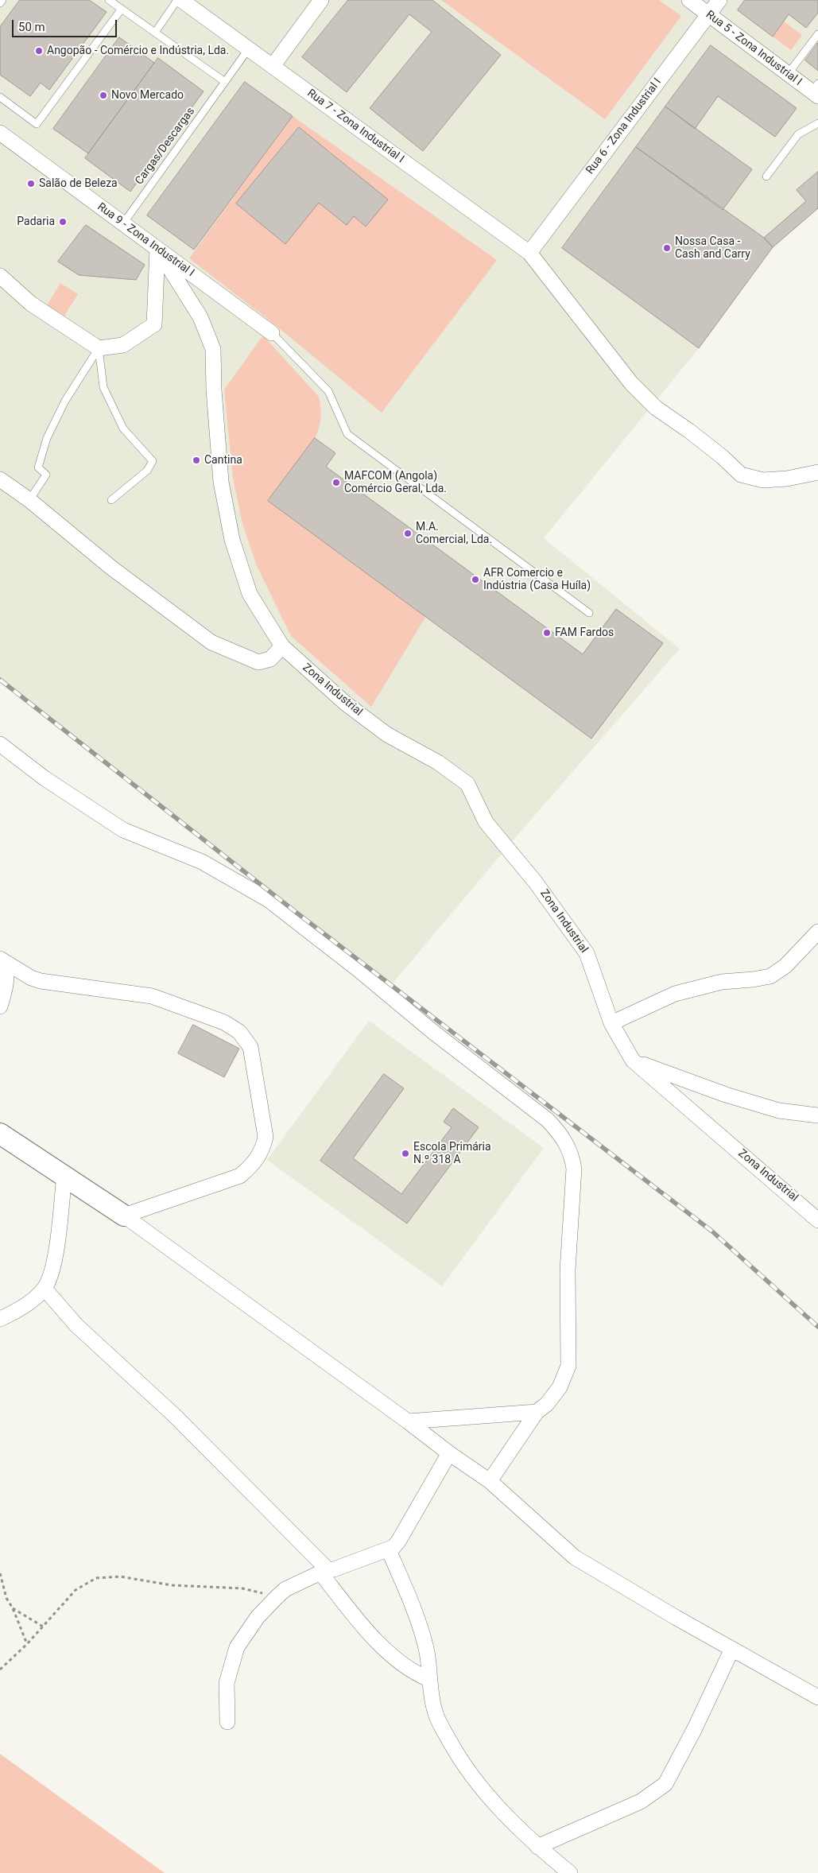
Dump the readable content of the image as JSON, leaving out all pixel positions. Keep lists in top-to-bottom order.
{
  "streets": {
    "street": [
      "Rua 5 - Zona Industrial I",
      "Rua 7 - Zona Industrial I",
      "Rua 6 - Zona Industrial I",
      "Rua 9 - Zona Industrial I",
      "Zona Industrial"
    ],
    "lane": ["Cargas/Descargas"]
  },
  "crossings": [
    ["Rua 5 - Zona Industrial I", "Rua 6 - Zona Industrial I"],
    ["Rua 7 - Zona Industrial I", "Rua 6 - Zona Industrial I"],
    ["Rua 7 - Zona Industrial I", "Cargas/Descargas"],
    ["Cargas/Descargas", "Rua 9 - Zona Industrial I"],
    ["Rua 9 - Zona Industrial I", "Zona Industrial"]
  ],
  "places": [
    "Angopão - Comércio e Indústria, Lda.",
    "Novo Mercado",
    "Salão de Beleza",
    "Padaria",
    "Nossa Casa - Cash and Carry",
    "Cantina",
    "MAFCOM (Angola) Comércio Geral, Lda.",
    "M.A. Comercial, Lda.",
    "AFR Comercio e Indústria (Casa Huíla)",
    "FAM Fardos",
    "Escola Primária N.º 318 A"
  ],
  "scale_bar": "50 m"
}
